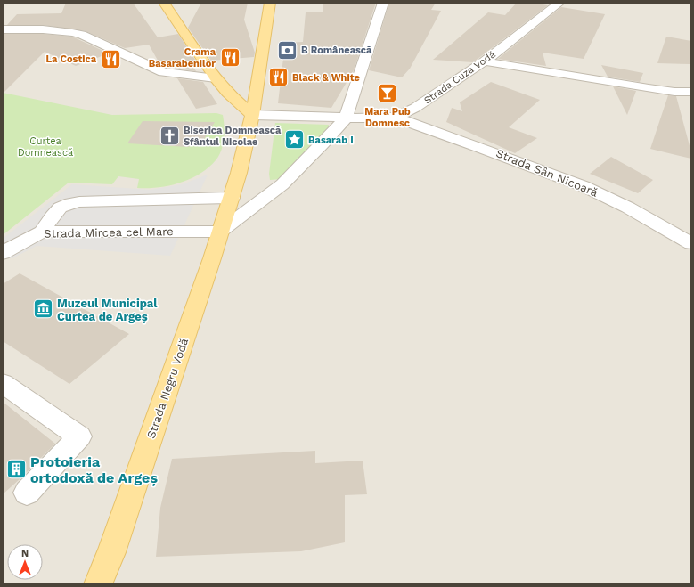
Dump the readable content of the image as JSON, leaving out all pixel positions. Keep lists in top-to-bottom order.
{
  "streets": {
    "main road": ["Strada Negru Vodă"],
    "street": ["Strada Cuza Vodă", "Strada Sân Nicoară", "Strada Mircea cel Mare"]
  },
  "crossings": [
    ["Strada Cuza Vodă", "Strada Sân Nicoară"],
    ["Strada Cuza Vodă", "Strada Negru Vodă"],
    ["Strada Mircea cel Mare", "Strada Negru Vodă"]
  ],
  "parks": ["Curtea Domnească"],
  "places": {
    "bank": ["B Românească"],
    "restaurant": ["Crama Basarabenilor", "La Costica", "Black & White"],
    "bar": ["Mara Pub Domnesc"],
    "church": ["Biserica Domnească Sfântul Nicolae"],
    "place": ["Basarab I"],
    "museum": ["Muzeul Municipal Curtea de Argeș"],
    "building": ["Protoieria ortodoxă de Argeș"]
  },
  "north": "top"
}
